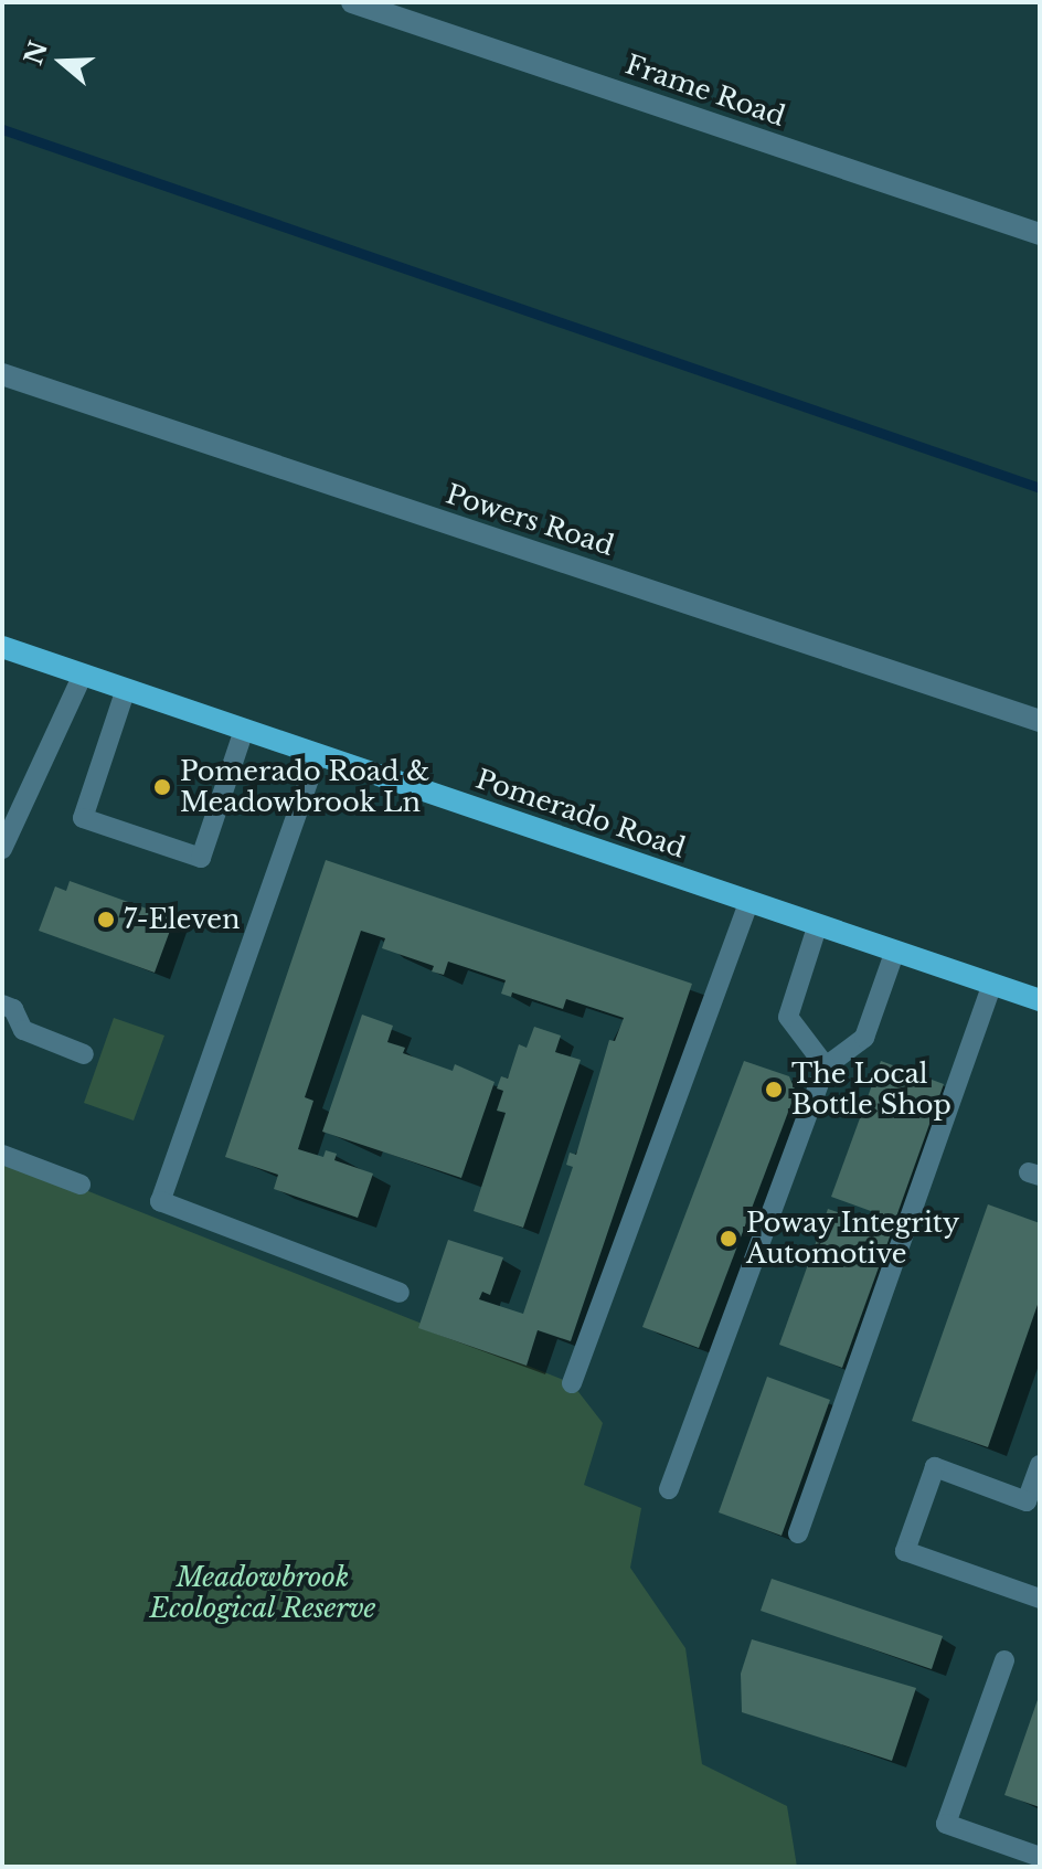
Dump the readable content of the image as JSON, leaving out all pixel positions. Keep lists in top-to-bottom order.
{
  "streets": {
    "main road": ["Pomerado Road"],
    "street": ["Frame Road", "Powers Road"]
  },
  "parks": ["Meadowbrook Ecological Reserve"],
  "places": [
    "Pomerado Road & Meadowbrook Ln",
    "7-Eleven",
    "The Local Bottle Shop",
    "Poway Integrity Automotive"
  ],
  "north": "left"
}
